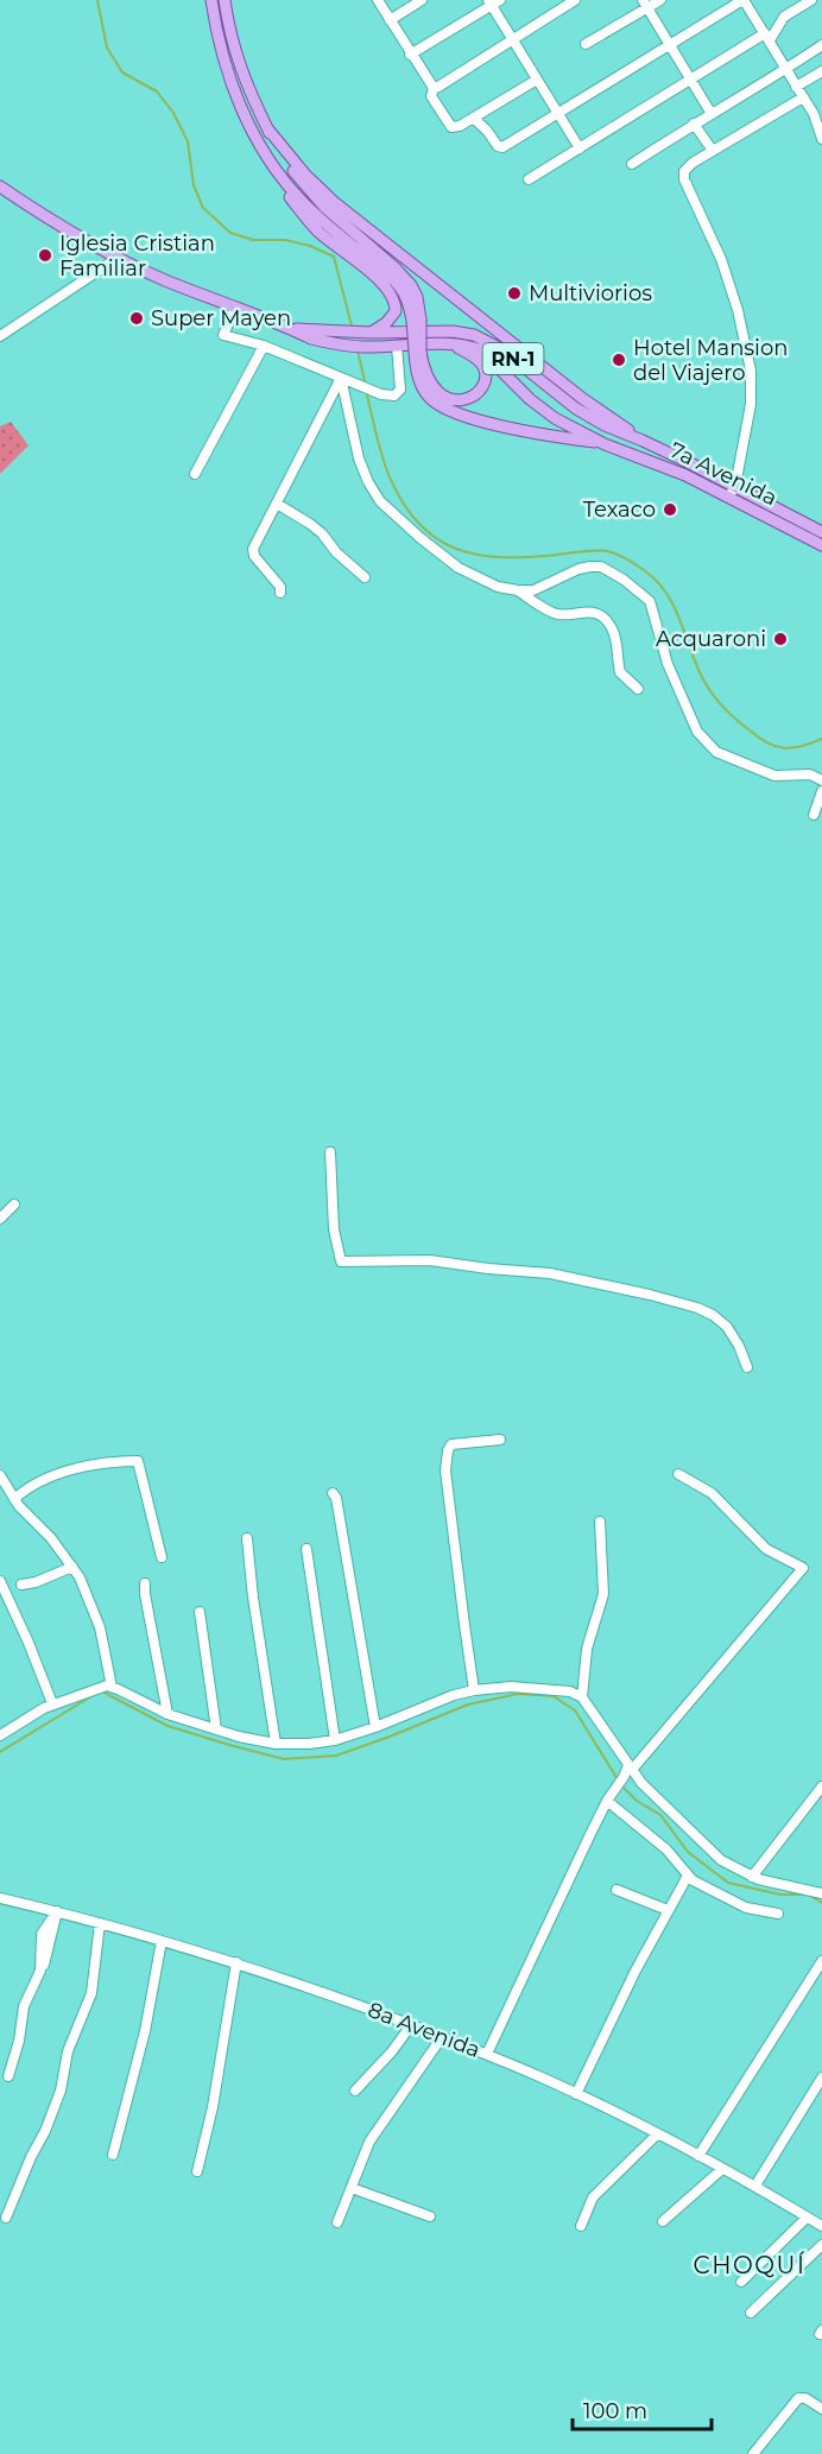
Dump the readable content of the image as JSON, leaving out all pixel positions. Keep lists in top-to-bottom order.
{
  "streets": {
    "main road": ["RN-1", "7a Avenida"],
    "street": ["8a Avenida"]
  },
  "crossings": [
    ["RN-1", "7a Avenida"]
  ],
  "districts": ["CHOQUÍ"],
  "places": [
    "Iglesia Cristian Familiar",
    "Multiviorios",
    "Super Mayen",
    "Hotel Mansion del Viajero",
    "Texaco",
    "Acquaroni"
  ],
  "scale_bar": "100 m"
}
